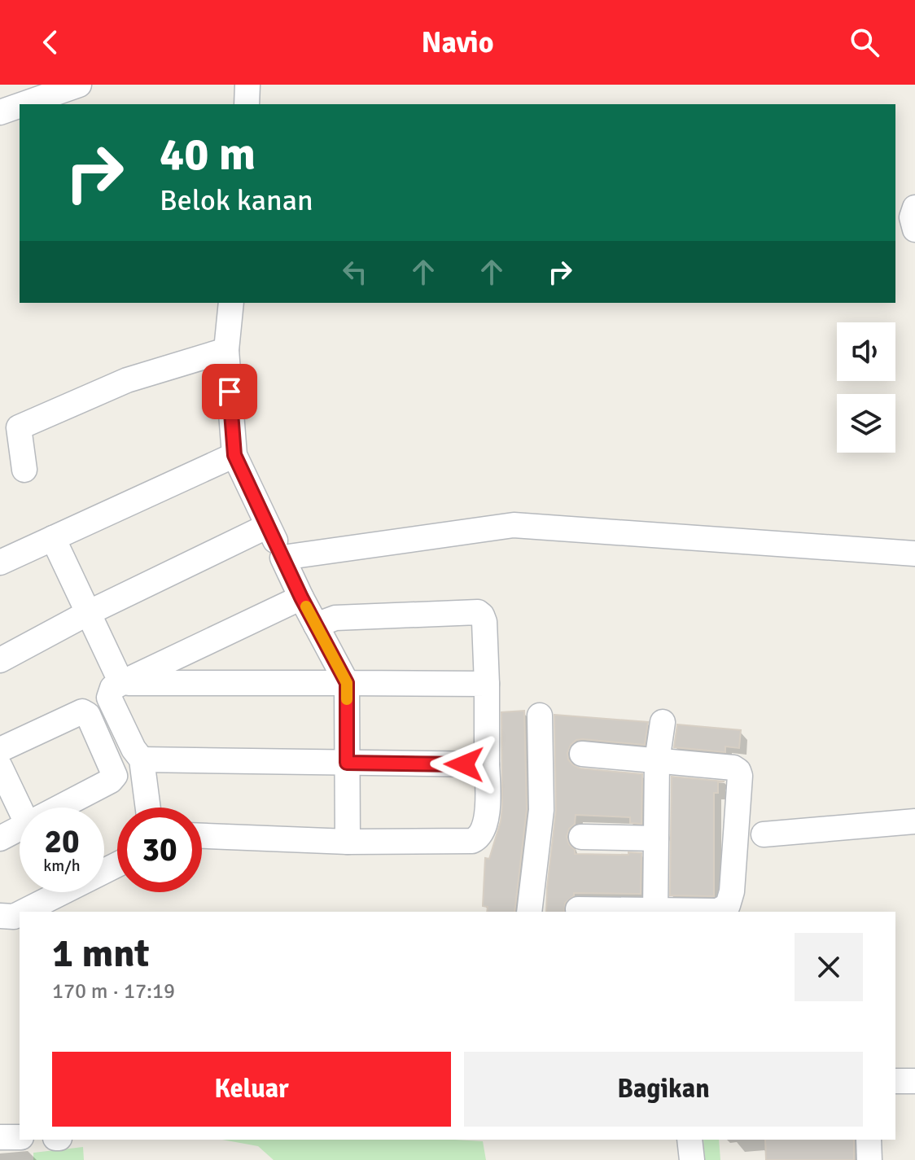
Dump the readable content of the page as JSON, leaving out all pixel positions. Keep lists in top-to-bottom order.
{
  "page": {
    "header": "Navio",
    "turn": ["40 m", "Belok kanan"],
    "speed": "20 km/h",
    "limit": "30",
    "heading": ["1 mnt", "170 m · 17:19"],
    "buttons": ["Keluar", "Bagikan"]
  }
}
